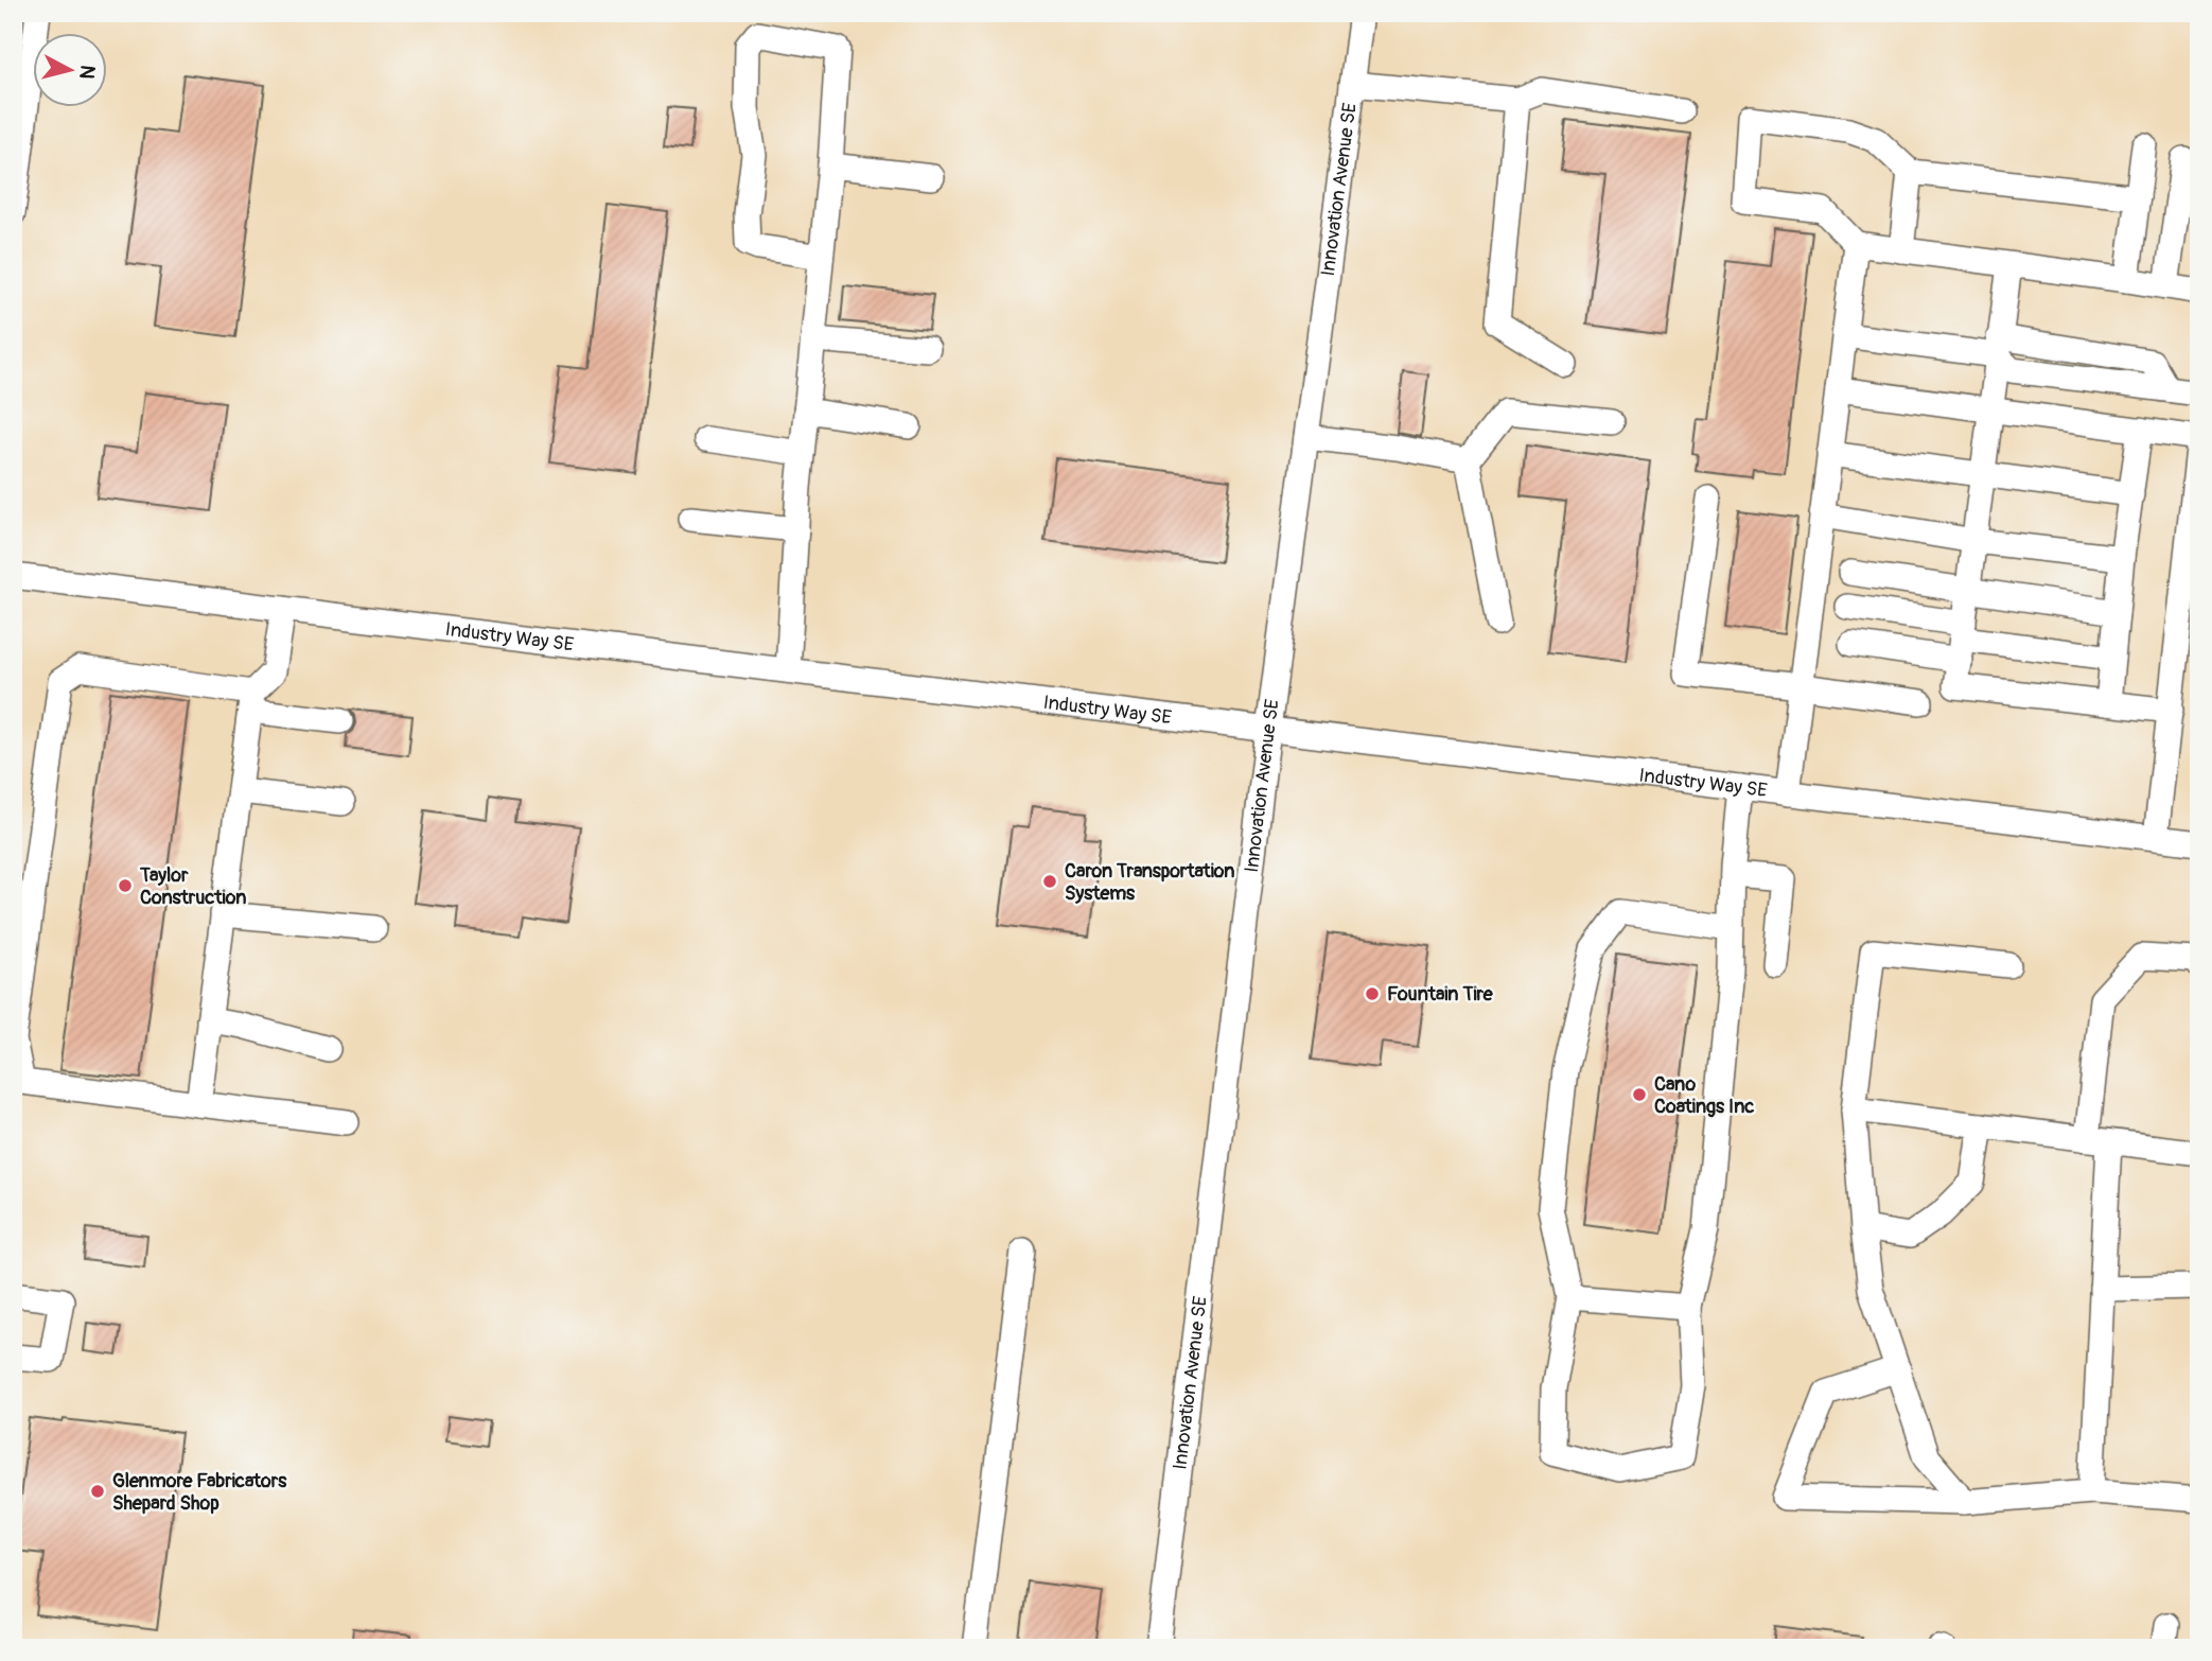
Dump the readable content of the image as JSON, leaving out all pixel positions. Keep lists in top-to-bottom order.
{
  "streets": {
    "street": ["Innovation Avenue SE", "Industry Way SE"]
  },
  "crossings": [
    ["Innovation Avenue SE", "Industry Way SE"]
  ],
  "places": [
    "Caron Transportation Systems",
    "Taylor Construction",
    "Fountain Tire",
    "Cano Coatings Inc",
    "Glenmore Fabricators Shepard Shop"
  ],
  "north": "right"
}
